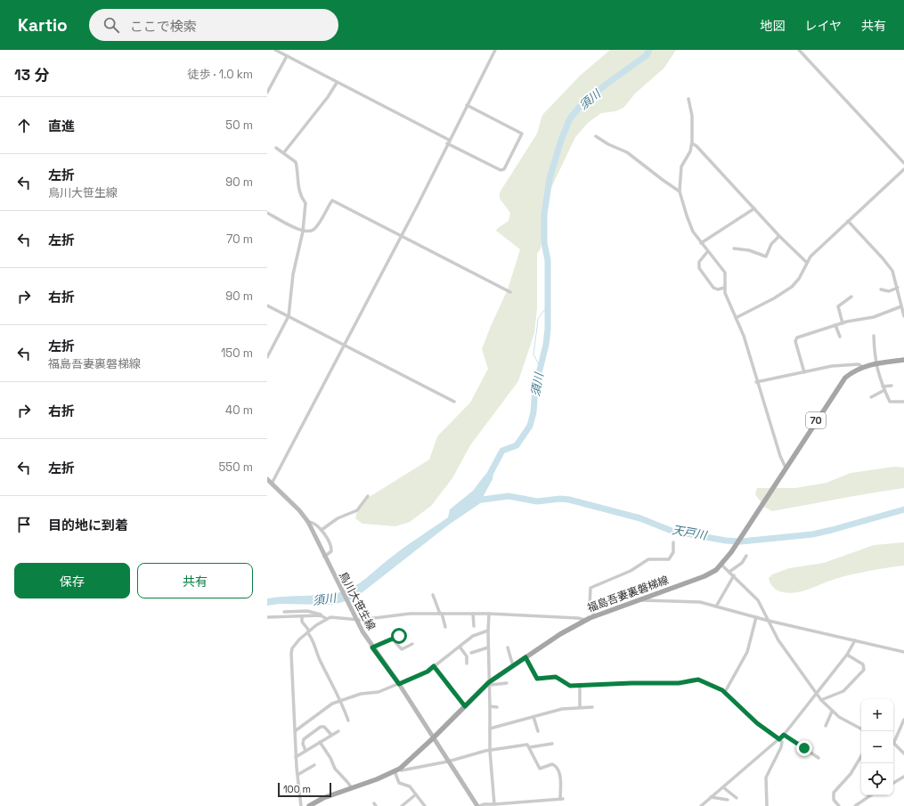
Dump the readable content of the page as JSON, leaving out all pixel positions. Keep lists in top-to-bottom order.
{
  "streets": {
    "main road": ["70", "福島吾妻裏磐梯線"],
    "street": ["鳥川大笹生線"]
  },
  "crossings": [
    ["福島吾妻裏磐梯線", "鳥川大笹生線"]
  ],
  "water": ["須川", "天戸川"],
  "scale_bar": "100 m",
  "page": {
    "header": "Kartio",
    "search": "ここで検索",
    "nav": ["地図", "レイヤ", "共有"],
    "heading": ["13 分", "徒歩 · 1.0 km"],
    "list": [
      ["直進", "50 m"],
      ["左折", "鳥川大笹生線", "90 m"],
      ["左折", "70 m"],
      ["右折", "90 m"],
      ["左折", "福島吾妻裏磐梯線", "150 m"],
      ["右折", "40 m"],
      ["左折", "550 m"],
      "目的地に到着"
    ],
    "buttons": ["保存", "共有"],
    "map_buttons": ["+", "−"],
    "scale": "100 m"
  }
}
